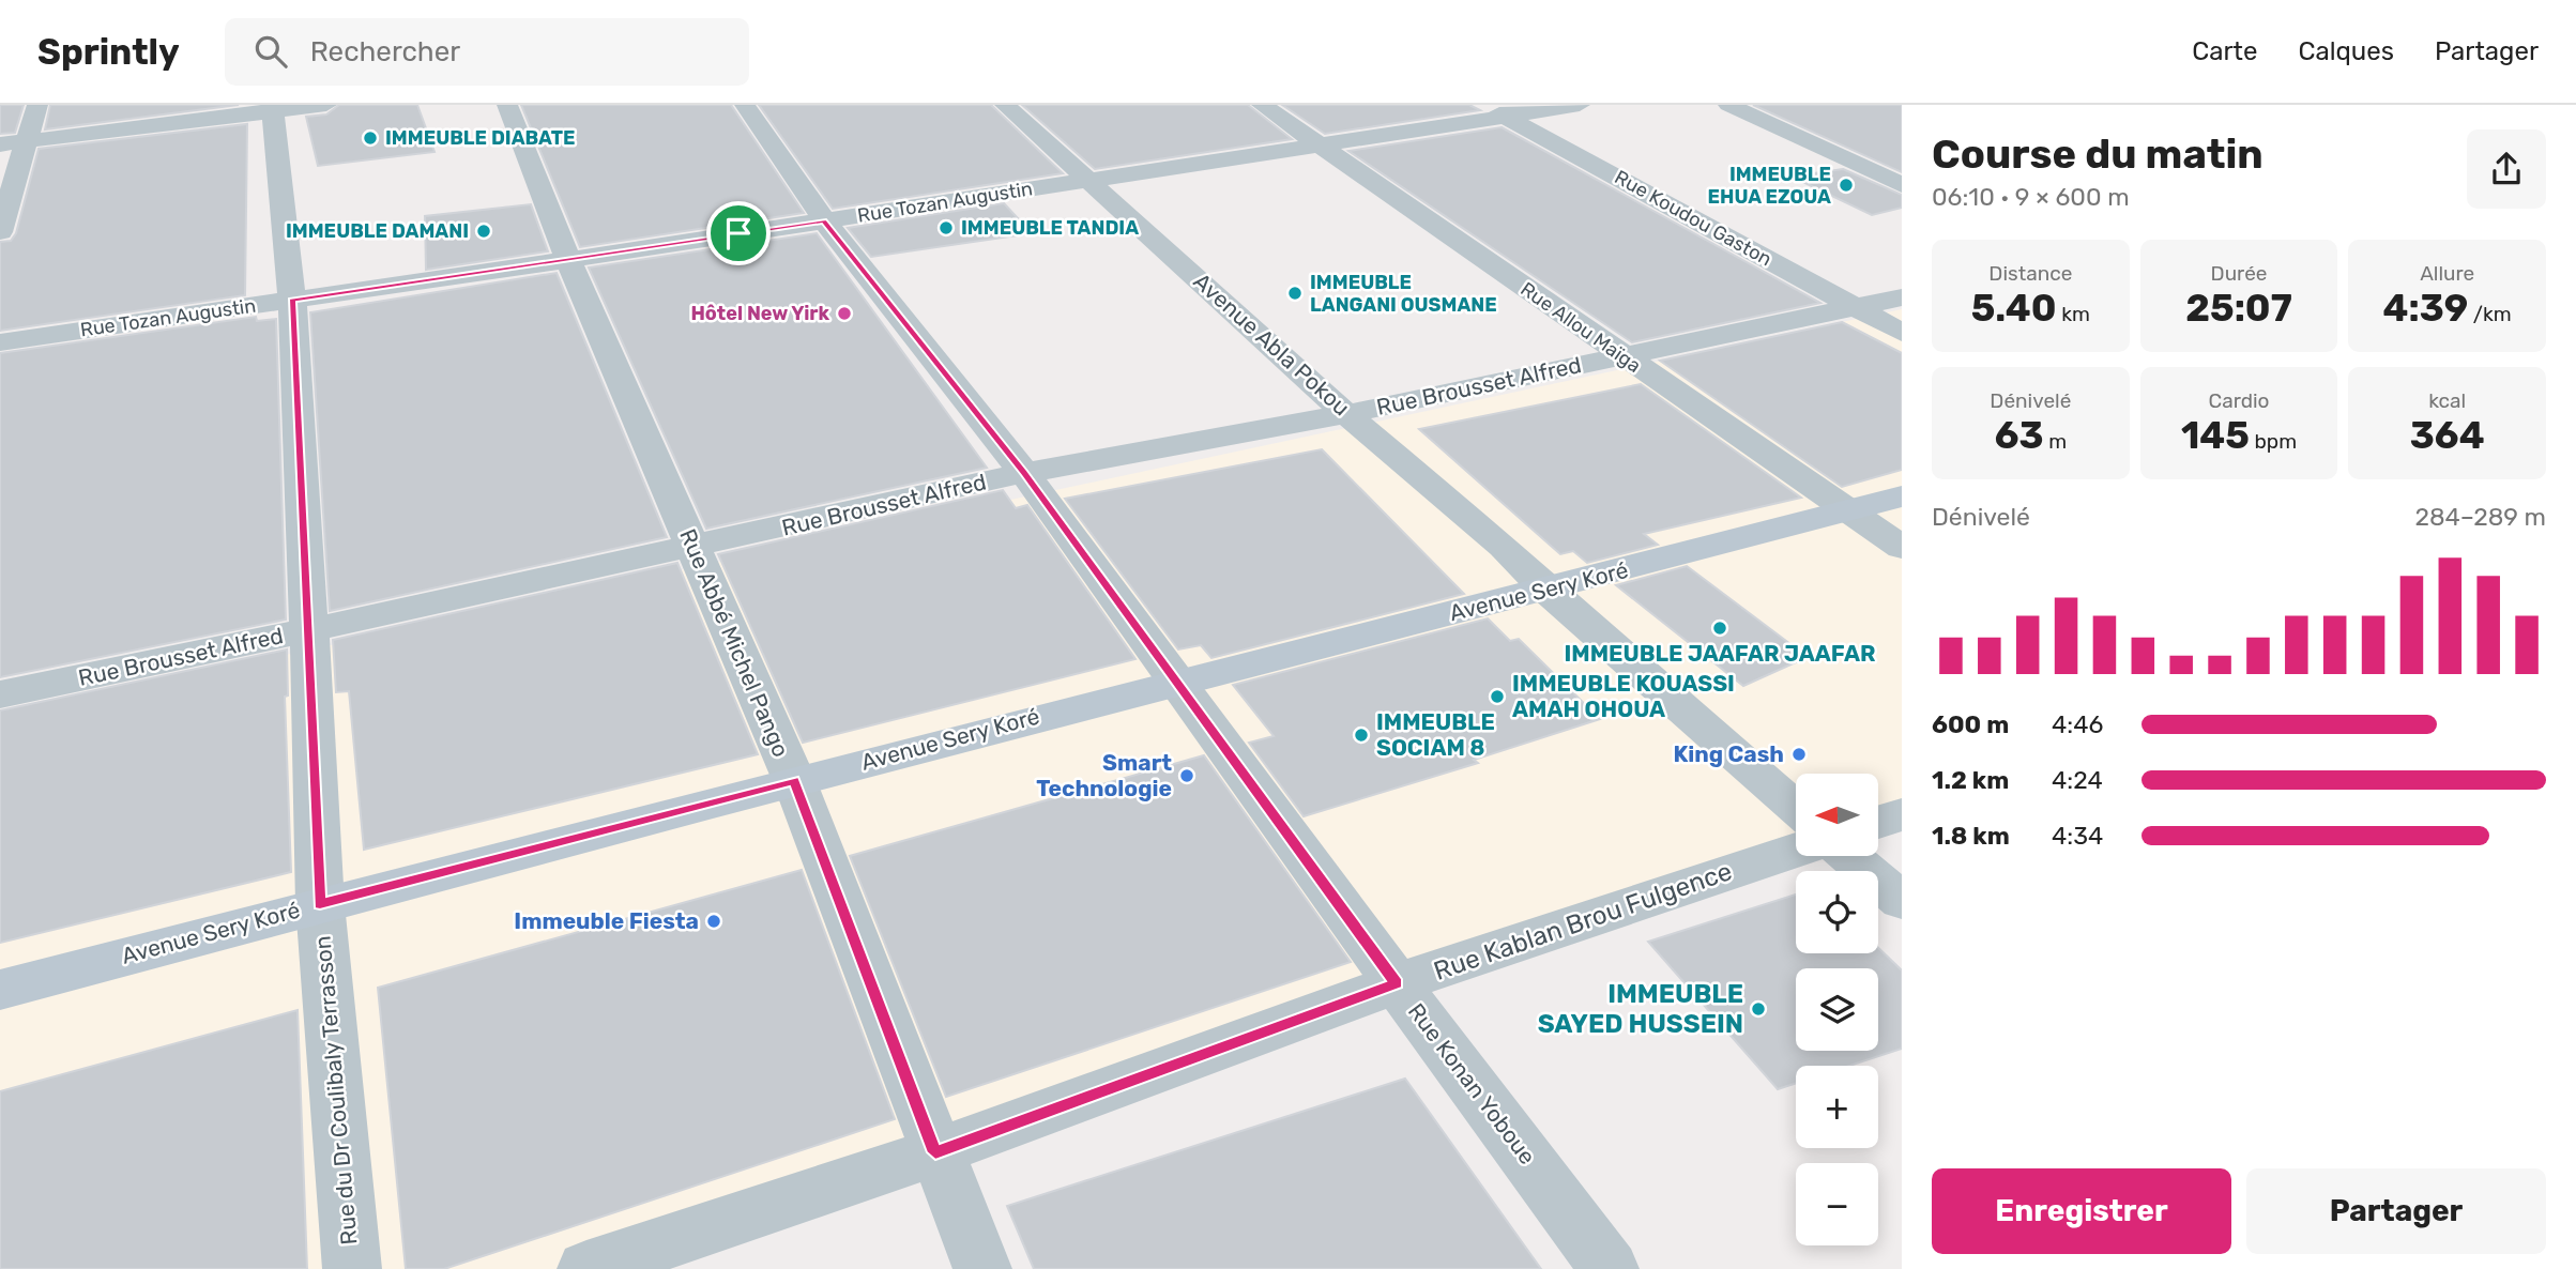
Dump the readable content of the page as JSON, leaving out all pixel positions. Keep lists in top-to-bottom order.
{
  "streets": {
    "street": [
      "Rue Tozan Augustin",
      "Rue Koudou Gaston",
      "Rue Allou Maïga",
      "Avenue Abla Pokou",
      "Rue Brousset Alfred",
      "Avenue Sery Koré",
      "Rue Abbé Michel Pango",
      "Rue Kablan Brou Fulgence",
      "Rue Konan Yoboue",
      "Rue du Dr Coulibaly Terrasson"
    ]
  },
  "crossings": [
    ["Rue Tozan Augustin", "Rue Koudou Gaston"],
    ["Rue Tozan Augustin", "Rue Allou Maïga"],
    ["Rue Tozan Augustin", "Avenue Abla Pokou"],
    ["Rue Tozan Augustin", "Rue Abbé Michel Pango"],
    ["Rue Tozan Augustin", "Rue Konan Yoboue"],
    ["Rue Tozan Augustin", "Rue du Dr Coulibaly Terrasson"],
    ["Rue Koudou Gaston", "Rue Brousset Alfred"],
    ["Rue Allou Maïga", "Rue Brousset Alfred"],
    ["Rue Allou Maïga", "Avenue Sery Koré"],
    ["Avenue Abla Pokou", "Rue Brousset Alfred"],
    ["Avenue Abla Pokou", "Avenue Sery Koré"],
    ["Rue Brousset Alfred", "Rue Abbé Michel Pango"],
    ["Rue Brousset Alfred", "Rue Konan Yoboue"],
    ["Rue Brousset Alfred", "Rue du Dr Coulibaly Terrasson"],
    ["Avenue Sery Koré", "Rue Abbé Michel Pango"],
    ["Avenue Sery Koré", "Rue Konan Yoboue"],
    ["Avenue Sery Koré", "Rue du Dr Coulibaly Terrasson"],
    ["Rue Abbé Michel Pango", "Rue Kablan Brou Fulgence"],
    ["Rue Kablan Brou Fulgence", "Rue Konan Yoboue"]
  ],
  "places": [
    "IMMEUBLE DIABATE",
    "IMMEUBLE EHUA EZOUA",
    "IMMEUBLE TANDIA",
    "IMMEUBLE DAMANI",
    "IMMEUBLE LANGANI OUSMANE",
    "Hôtel New Yirk",
    "IMMEUBLE JAAFAR JAAFAR",
    "IMMEUBLE KOUASSI AMAH OHOUA",
    "IMMEUBLE SOCIAM 8",
    "King Cash",
    "Smart Technologie",
    "Immeuble Fiesta",
    "IMMEUBLE SAYED HUSSEIN"
  ],
  "north": "left",
  "page": {
    "header": "Sprintly",
    "search": "Rechercher",
    "nav": ["Carte", "Calques", "Partager"],
    "heading": ["Course du matin", "06:10 · 9 × 600 m"],
    "stats": [
      ["Distance", "5.40 km"],
      ["Durée", "25:07"],
      ["Allure", "4:39 /km"],
      ["Dénivelé", "63 m"],
      ["Cardio", "145 bpm"],
      ["kcal", "364"]
    ],
    "chart": ["Dénivelé", "284–289 m"],
    "list": [
      {
        "name": "600 m",
        "note": "4:46"
      },
      {
        "name": "1.2 km",
        "note": "4:24"
      },
      {
        "name": "1.8 km",
        "note": "4:34"
      }
    ],
    "map_buttons": ["+", "−"],
    "buttons": ["Enregistrer", "Partager"]
  }
}
